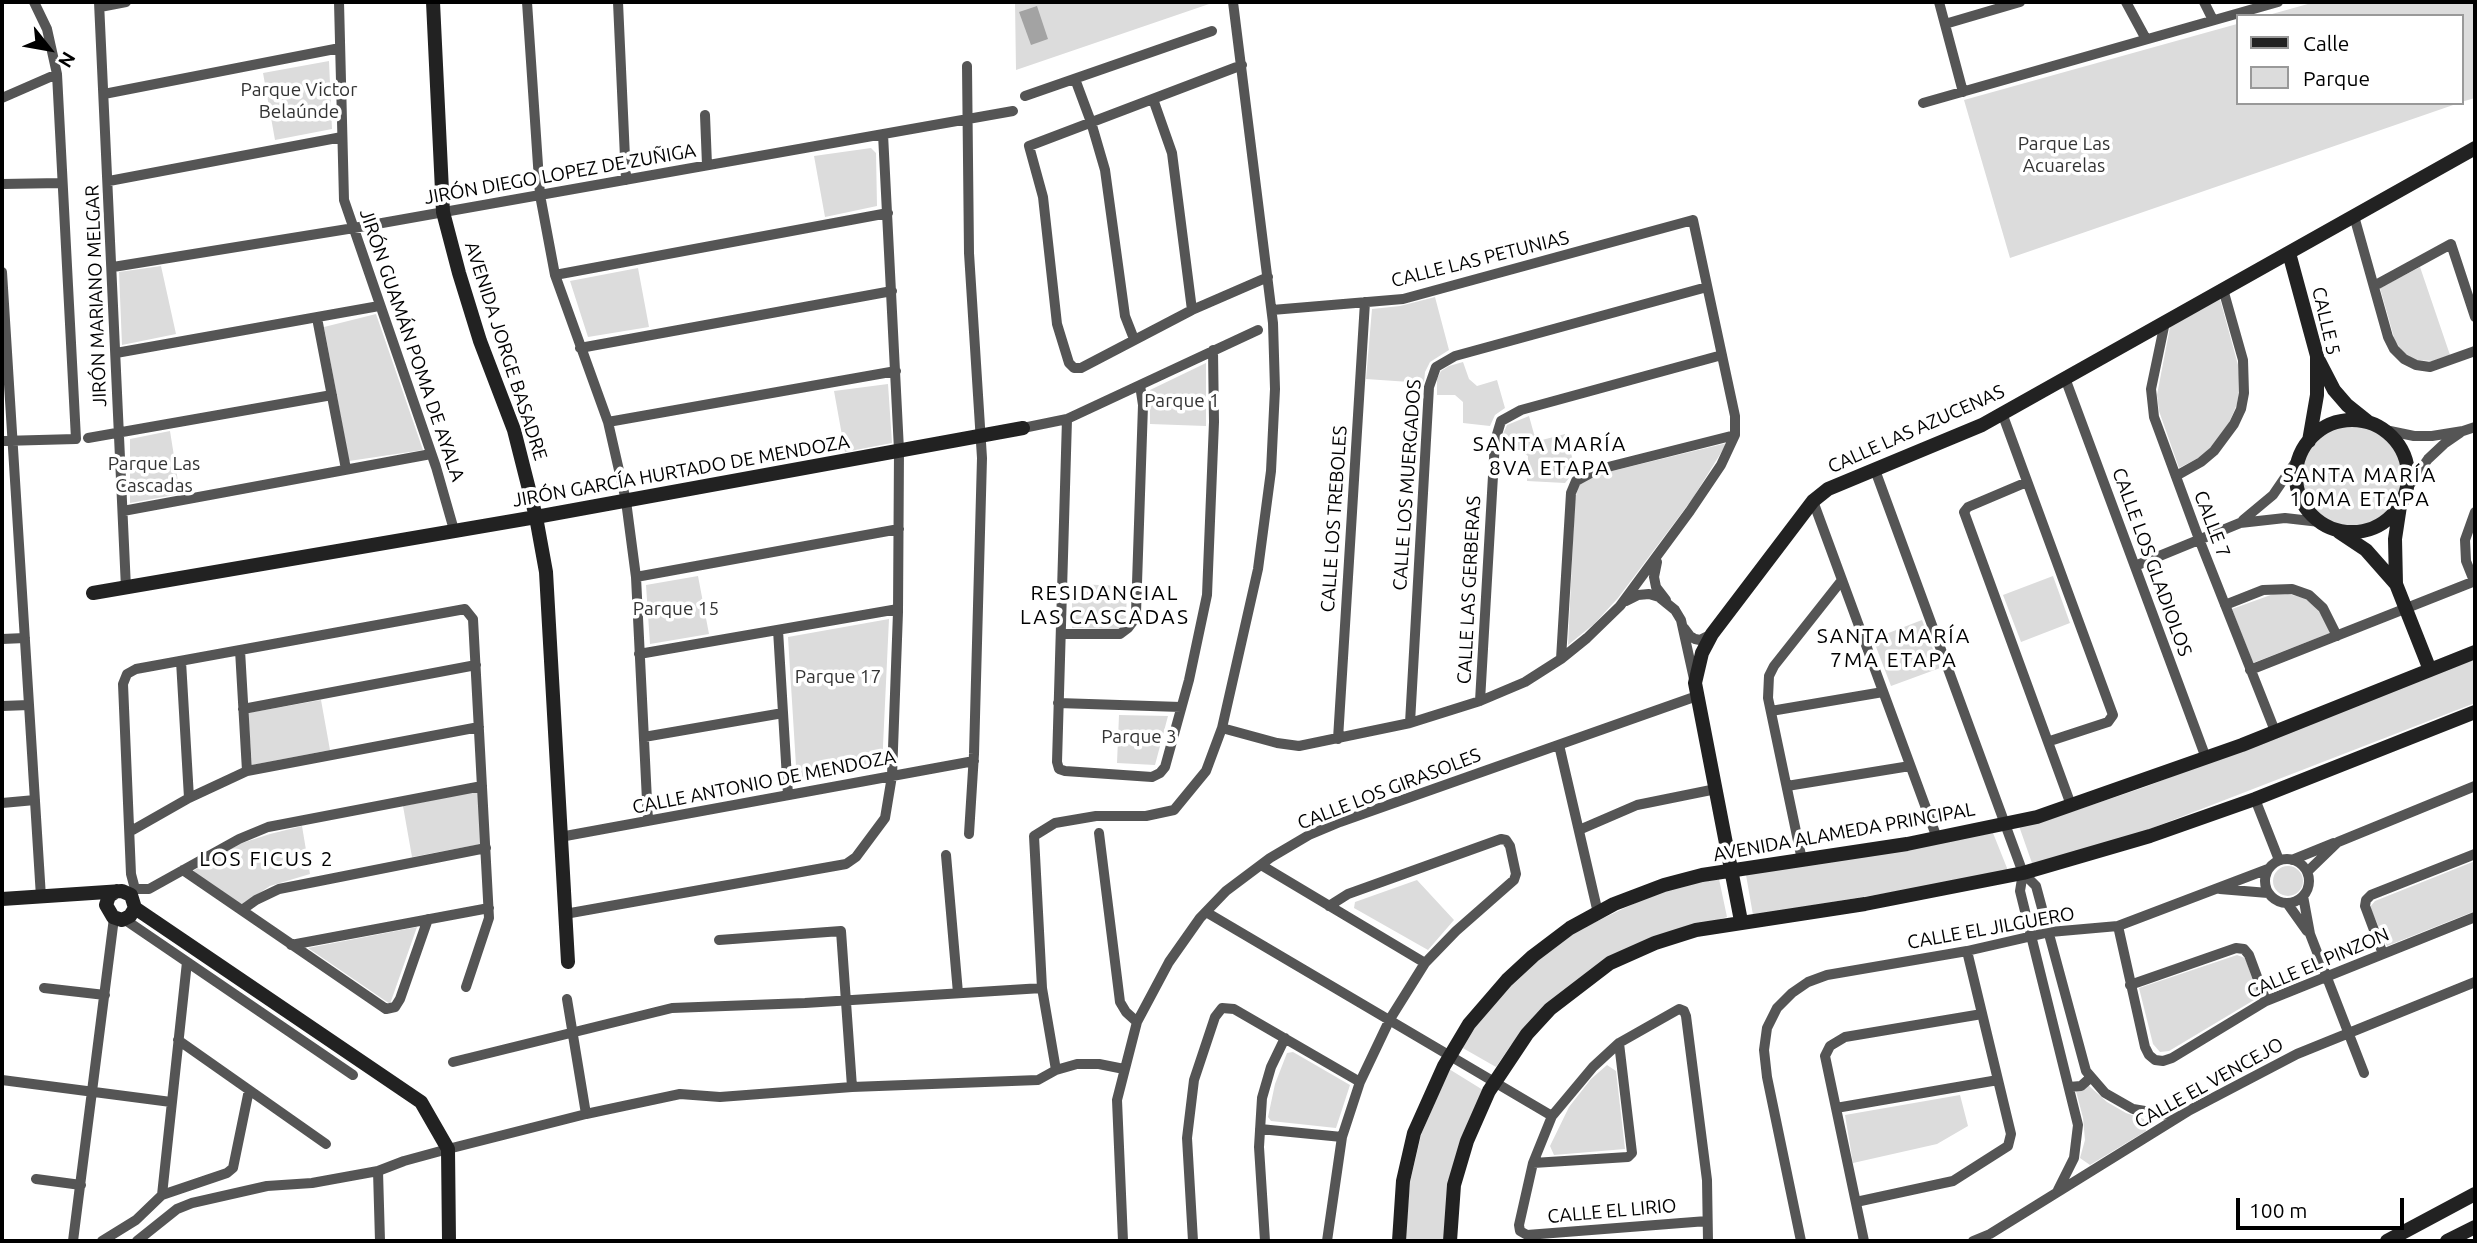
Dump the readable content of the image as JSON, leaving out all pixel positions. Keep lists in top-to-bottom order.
{
  "streets": {
    "street": [
      "JIRÓN DIEGO LOPEZ DE ZUÑIGA",
      "CALLE LAS PETUNIAS",
      "JIRÓN MARIANO MELGAR",
      "CALLE 5",
      "JIRÓN GUAMÁN POMA DE AYALA",
      "AVENIDA JORGE BASADRE",
      "CALLE LAS AZUCENAS",
      "JIRÓN GARCÍA HURTADO DE MENDOZA",
      "CALLE LOS MUERGADOS",
      "CALLE LOS TREBOLES",
      "CALLE 7",
      "CALLE LOS GLADIOLOS",
      "CALLE LAS GERBERAS",
      "CALLE ANTONIO DE MENDOZA",
      "CALLE LOS GIRASOLES",
      "AVENIDA ALAMEDA PRINCIPAL",
      "CALLE EL JILGUERO",
      "CALLE EL PINZON",
      "CALLE EL VENCEJO",
      "CALLE EL LIRIO"
    ]
  },
  "crossings": [
    ["JIRÓN DIEGO LOPEZ DE ZUÑIGA", "JIRÓN MARIANO MELGAR"],
    ["JIRÓN DIEGO LOPEZ DE ZUÑIGA", "JIRÓN GUAMÁN POMA DE AYALA"],
    ["JIRÓN DIEGO LOPEZ DE ZUÑIGA", "AVENIDA JORGE BASADRE"],
    ["CALLE LAS PETUNIAS", "CALLE LOS MUERGADOS"],
    ["CALLE LAS PETUNIAS", "CALLE LOS TREBOLES"],
    ["JIRÓN MARIANO MELGAR", "JIRÓN GARCÍA HURTADO DE MENDOZA"],
    ["CALLE 5", "CALLE LAS AZUCENAS"],
    ["JIRÓN GUAMÁN POMA DE AYALA", "JIRÓN GARCÍA HURTADO DE MENDOZA"],
    ["AVENIDA JORGE BASADRE", "JIRÓN GARCÍA HURTADO DE MENDOZA"],
    ["AVENIDA JORGE BASADRE", "CALLE ANTONIO DE MENDOZA"],
    ["CALLE LAS AZUCENAS", "CALLE 7"],
    ["CALLE LAS AZUCENAS", "CALLE LOS GLADIOLOS"],
    ["CALLE LAS AZUCENAS", "CALLE LOS GIRASOLES"],
    ["CALLE LAS AZUCENAS", "AVENIDA ALAMEDA PRINCIPAL"],
    ["CALLE 7", "AVENIDA ALAMEDA PRINCIPAL"],
    ["CALLE LOS GLADIOLOS", "AVENIDA ALAMEDA PRINCIPAL"],
    ["CALLE EL JILGUERO", "CALLE EL PINZON"]
  ],
  "districts": [
    "SANTA MARÍA 8VA ETAPA",
    "SANTA MARÍA 10MA ETAPA",
    "RESIDANCIAL LAS CASCADAS",
    "SANTA MARÍA 7MA ETAPA",
    "LOS FICUS 2"
  ],
  "parks": [
    "Parque Victor Belaúnde",
    "Parque Las Acuarelas",
    "Parque 1",
    "Parque Las Cascadas",
    "Parque 15",
    "Parque 17",
    "Parque 3"
  ],
  "legend": ["Calle", "Parque"],
  "scale_bar": "100 m",
  "north": "bottom right"
}
